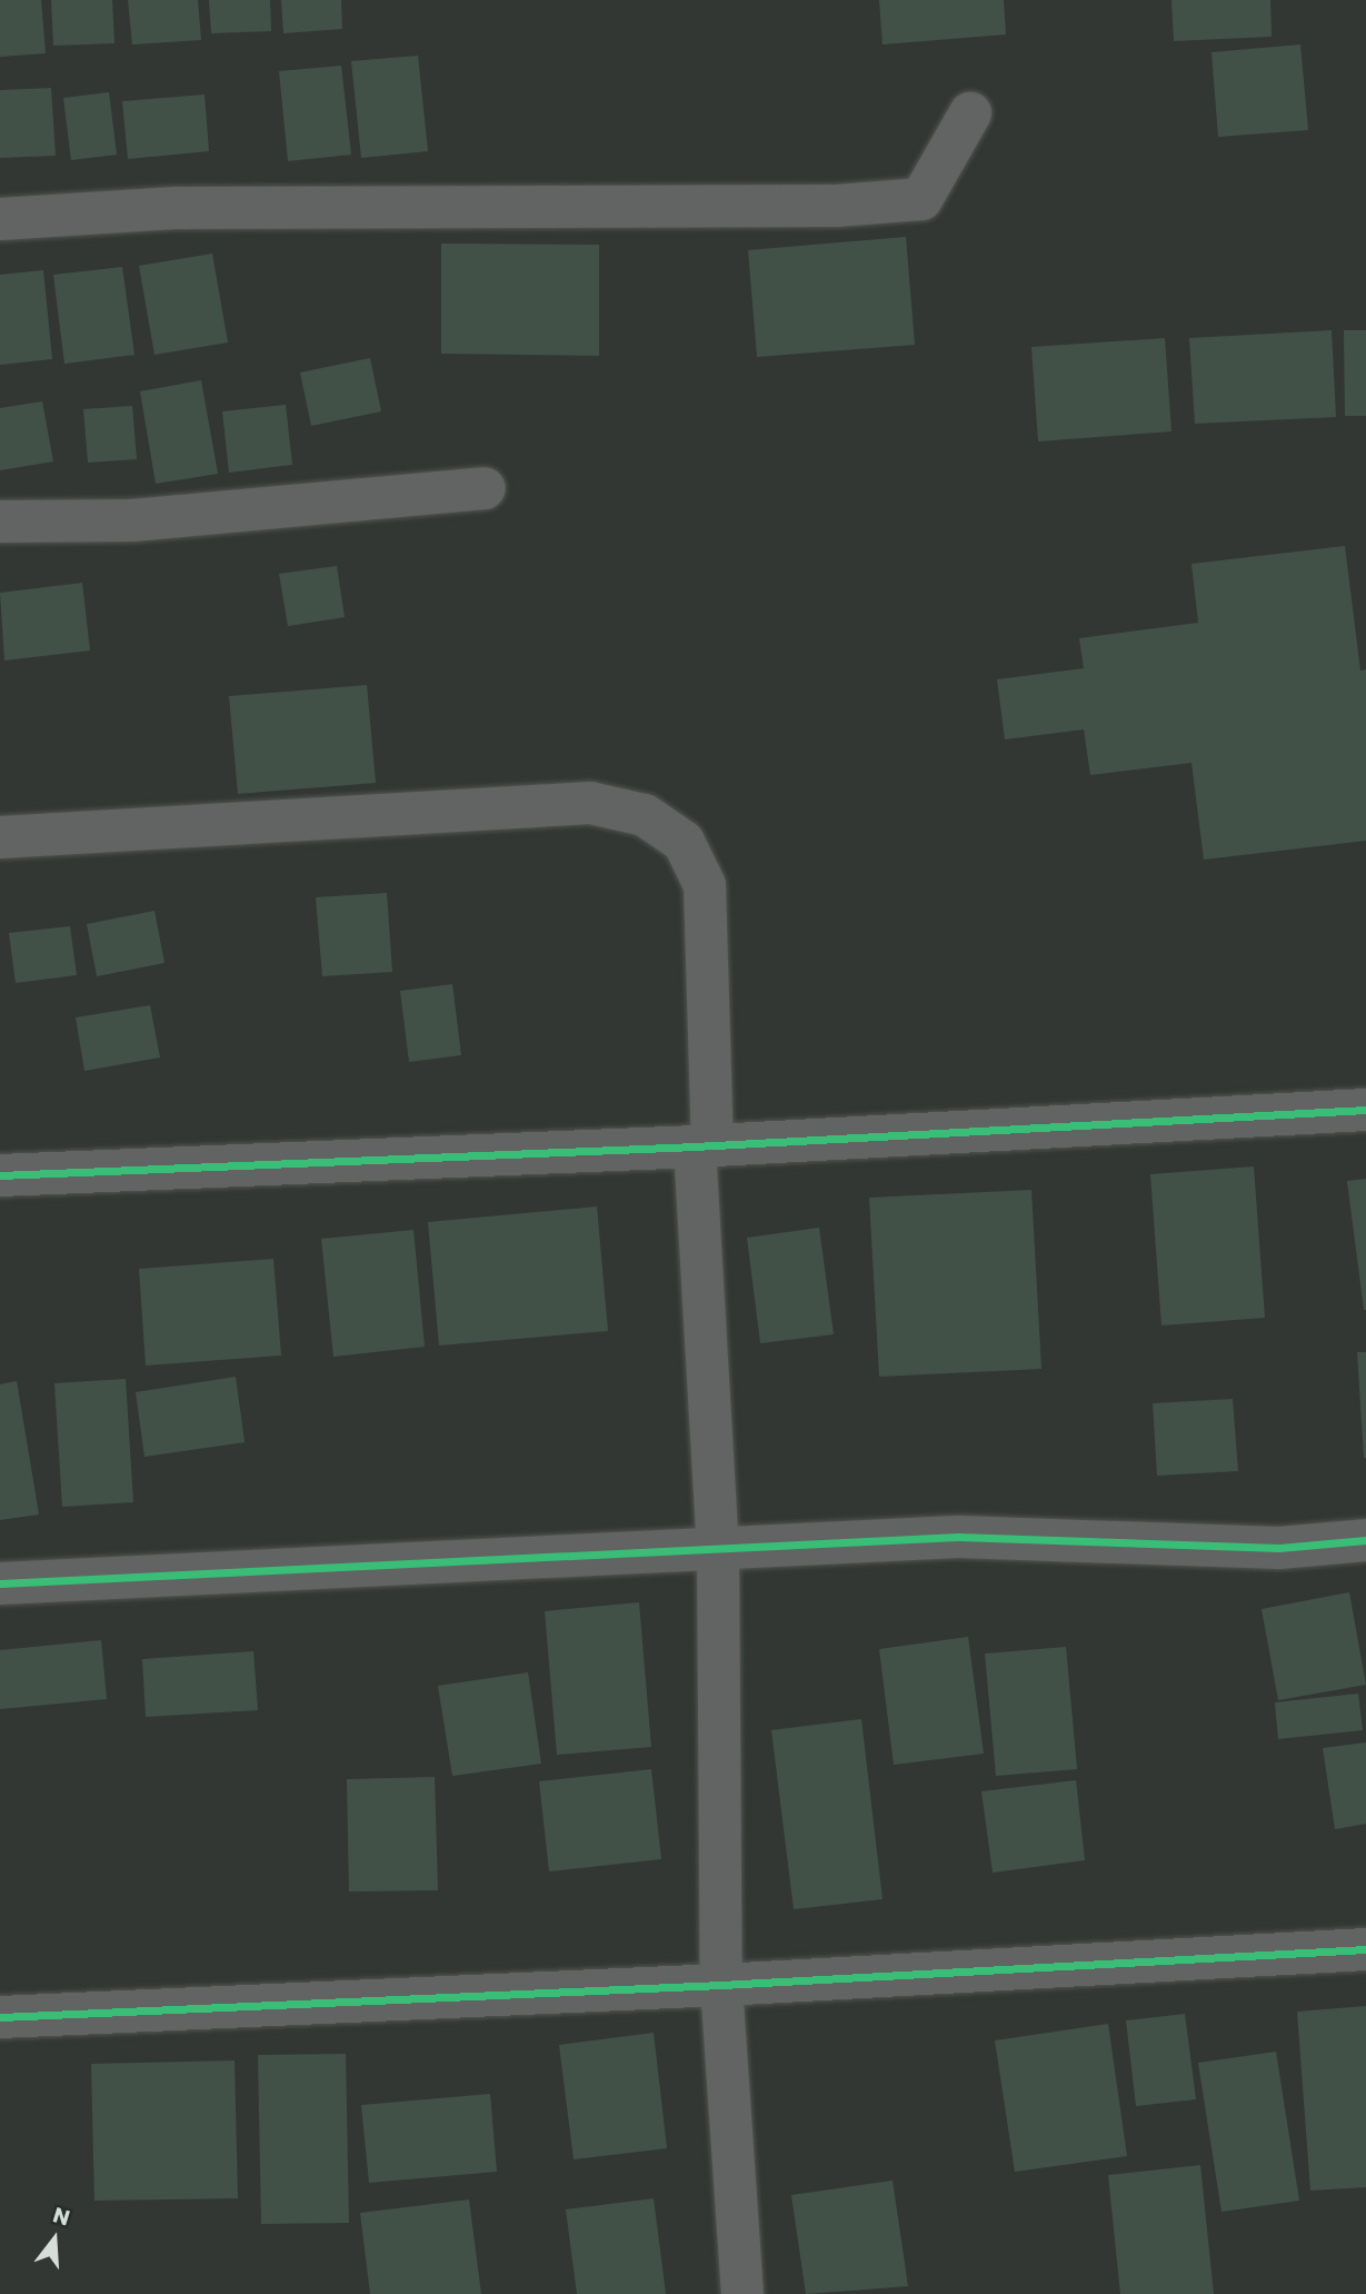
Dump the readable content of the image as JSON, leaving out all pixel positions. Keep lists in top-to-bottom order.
{
  "north": "top"
}
